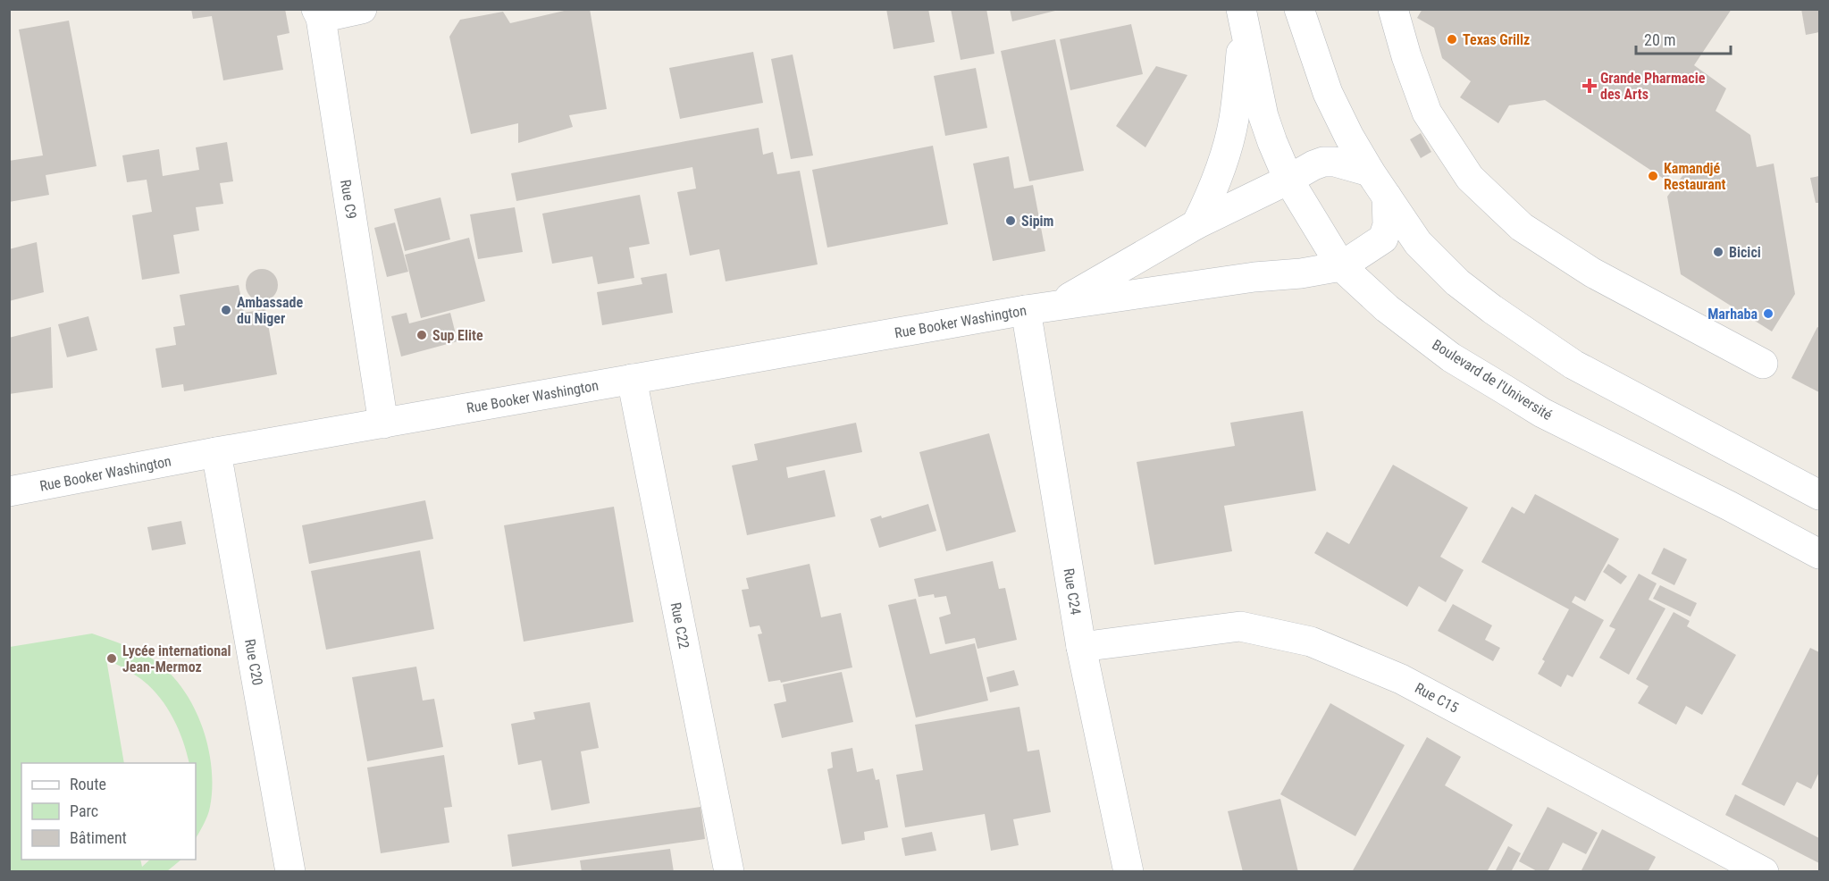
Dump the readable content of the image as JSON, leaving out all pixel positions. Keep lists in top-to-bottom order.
{
  "streets": {
    "street": [
      "Rue C9",
      "Rue Booker Washington",
      "Boulevard de l'Université",
      "Rue C24",
      "Rue C22",
      "Rue C20",
      "Rue C15"
    ]
  },
  "crossings": [
    ["Rue C9", "Rue Booker Washington"],
    ["Rue Booker Washington", "Boulevard de l'Université"],
    ["Rue Booker Washington", "Rue C24"],
    ["Rue Booker Washington", "Rue C22"],
    ["Rue Booker Washington", "Rue C20"],
    ["Rue C24", "Rue C15"]
  ],
  "places": {
    "other": [
      "Texas Grillz",
      "Kamandjé Restaurant",
      "Sipim",
      "Bicici",
      "Ambassade du Niger",
      "Marhaba",
      "Sup Elite",
      "Lycée international Jean-Mermoz"
    ],
    "health": ["Grande Pharmacie des Arts"]
  },
  "legend": ["Route", "Parc", "Bâtiment"],
  "scale_bar": "20 m"
}
